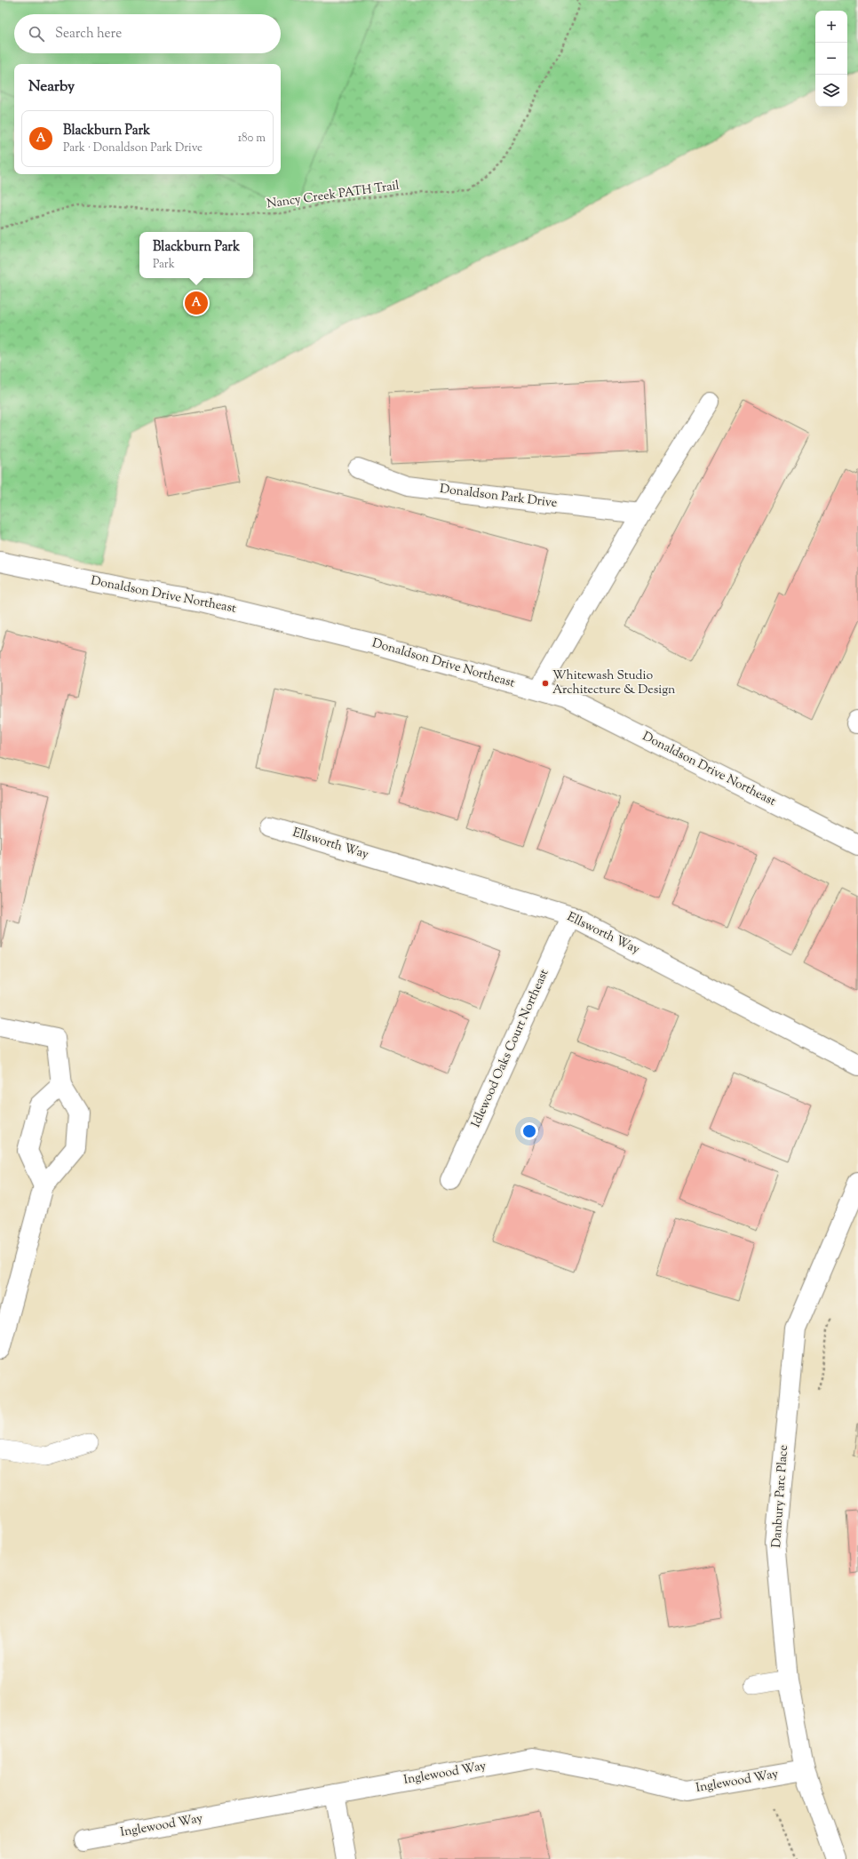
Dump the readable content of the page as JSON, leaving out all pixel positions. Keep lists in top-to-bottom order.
{
  "streets": {
    "street": [
      "Donaldson Park Drive",
      "Donaldson Drive Northeast",
      "Ellsworth Way",
      "Idlewood Oaks Court Northeast",
      "Danbury Parc Place",
      "Inglewood Way"
    ],
    "path": ["Nancy Creek PATH Trail"]
  },
  "crossings": [
    ["Ellsworth Way", "Idlewood Oaks Court Northeast"],
    ["Danbury Parc Place", "Inglewood Way"]
  ],
  "places": ["Whitewash Studio Architecture & Design"],
  "page": {
    "map_buttons": ["+", "−"],
    "search": "Search here",
    "heading": "Nearby",
    "list": [
      {
        "mark": "A",
        "name": "Blackburn Park",
        "note": "Park · Donaldson Park Drive",
        "value": "180 m"
      }
    ],
    "popup": ["Blackburn Park", "Park"],
    "pins": "A"
  }
}
